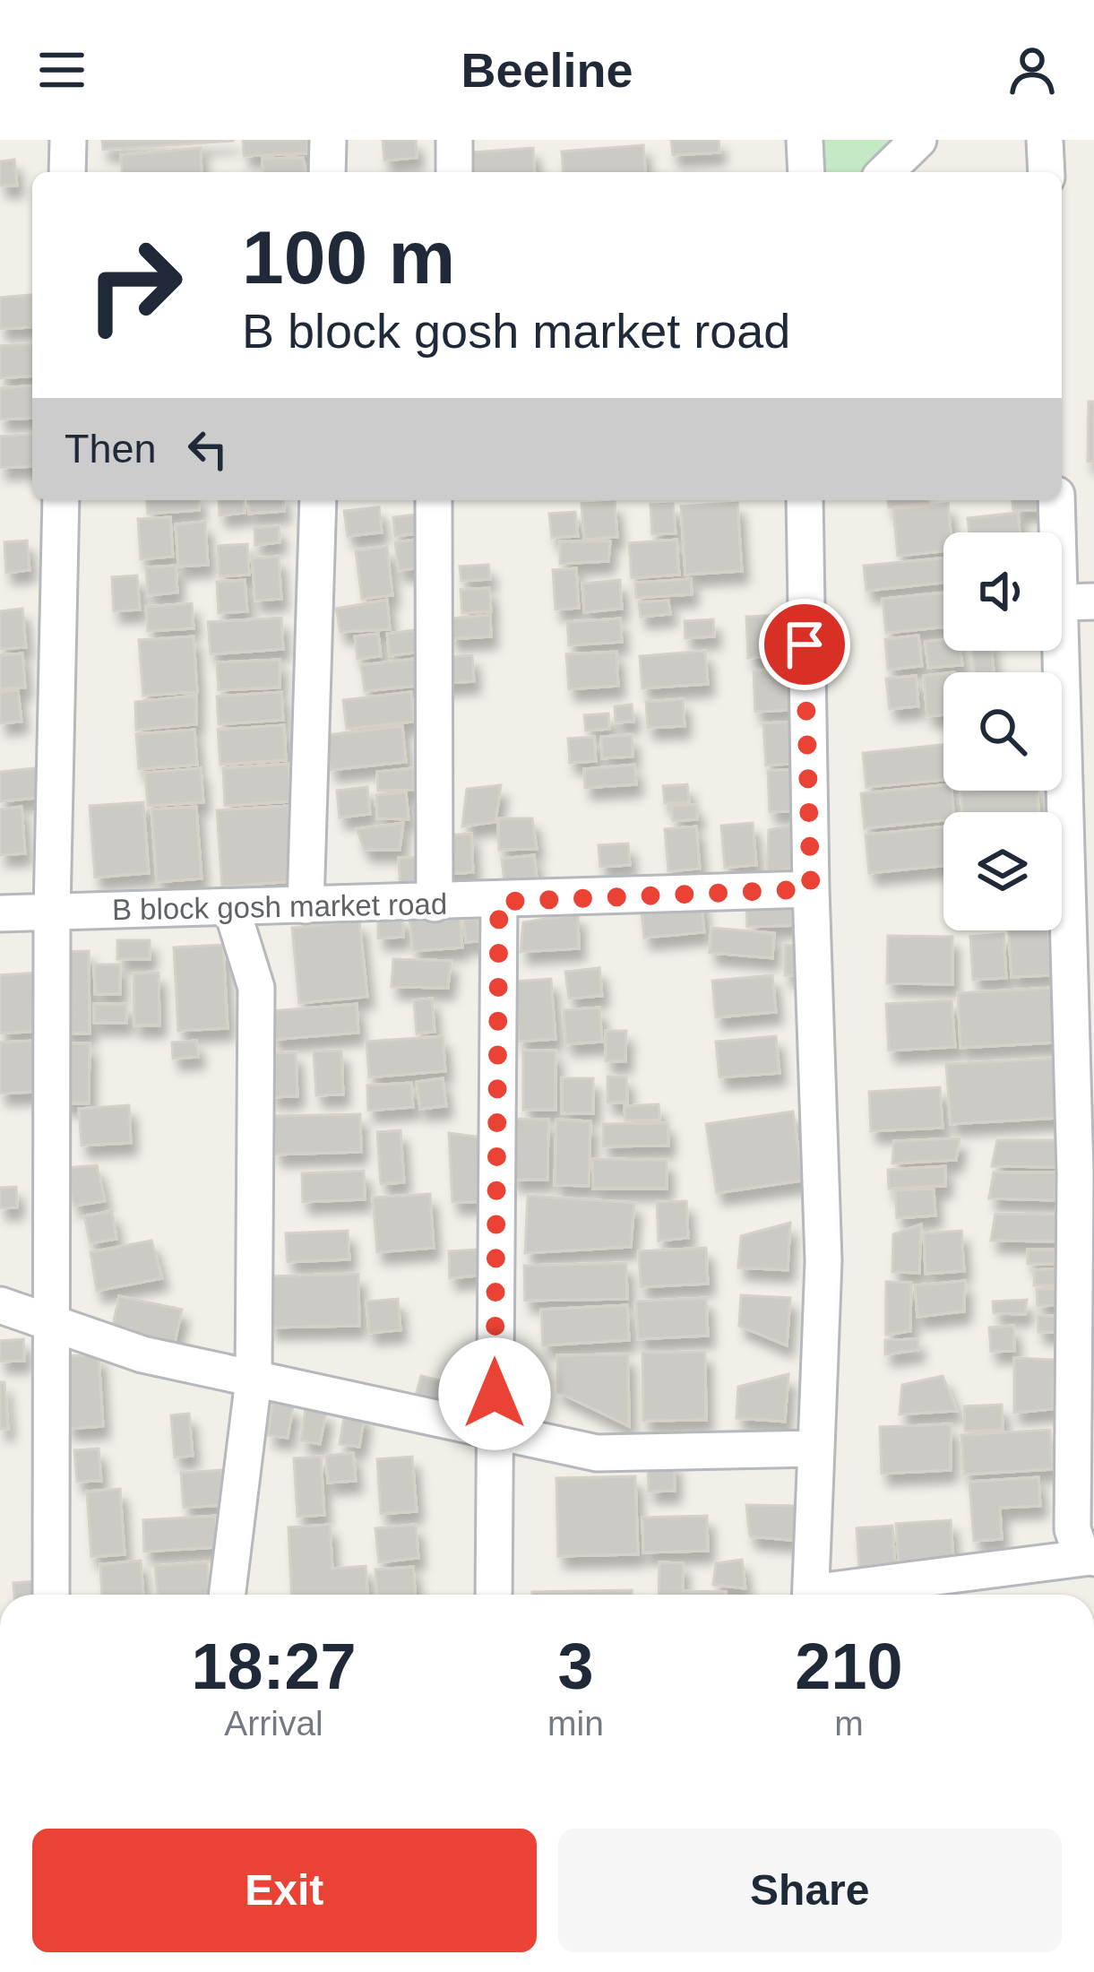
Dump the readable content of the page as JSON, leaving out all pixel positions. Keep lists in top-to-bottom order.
{
  "streets": {
    "street": ["B block gosh market road"]
  },
  "page": {
    "header": "Beeline",
    "turn": ["100 m", "B block gosh market road"],
    "then": "Then",
    "eta": [
      "18:27",
      "Arrival",
      "3",
      "min",
      "210",
      "m"
    ],
    "buttons": ["Exit", "Share"]
  }
}
